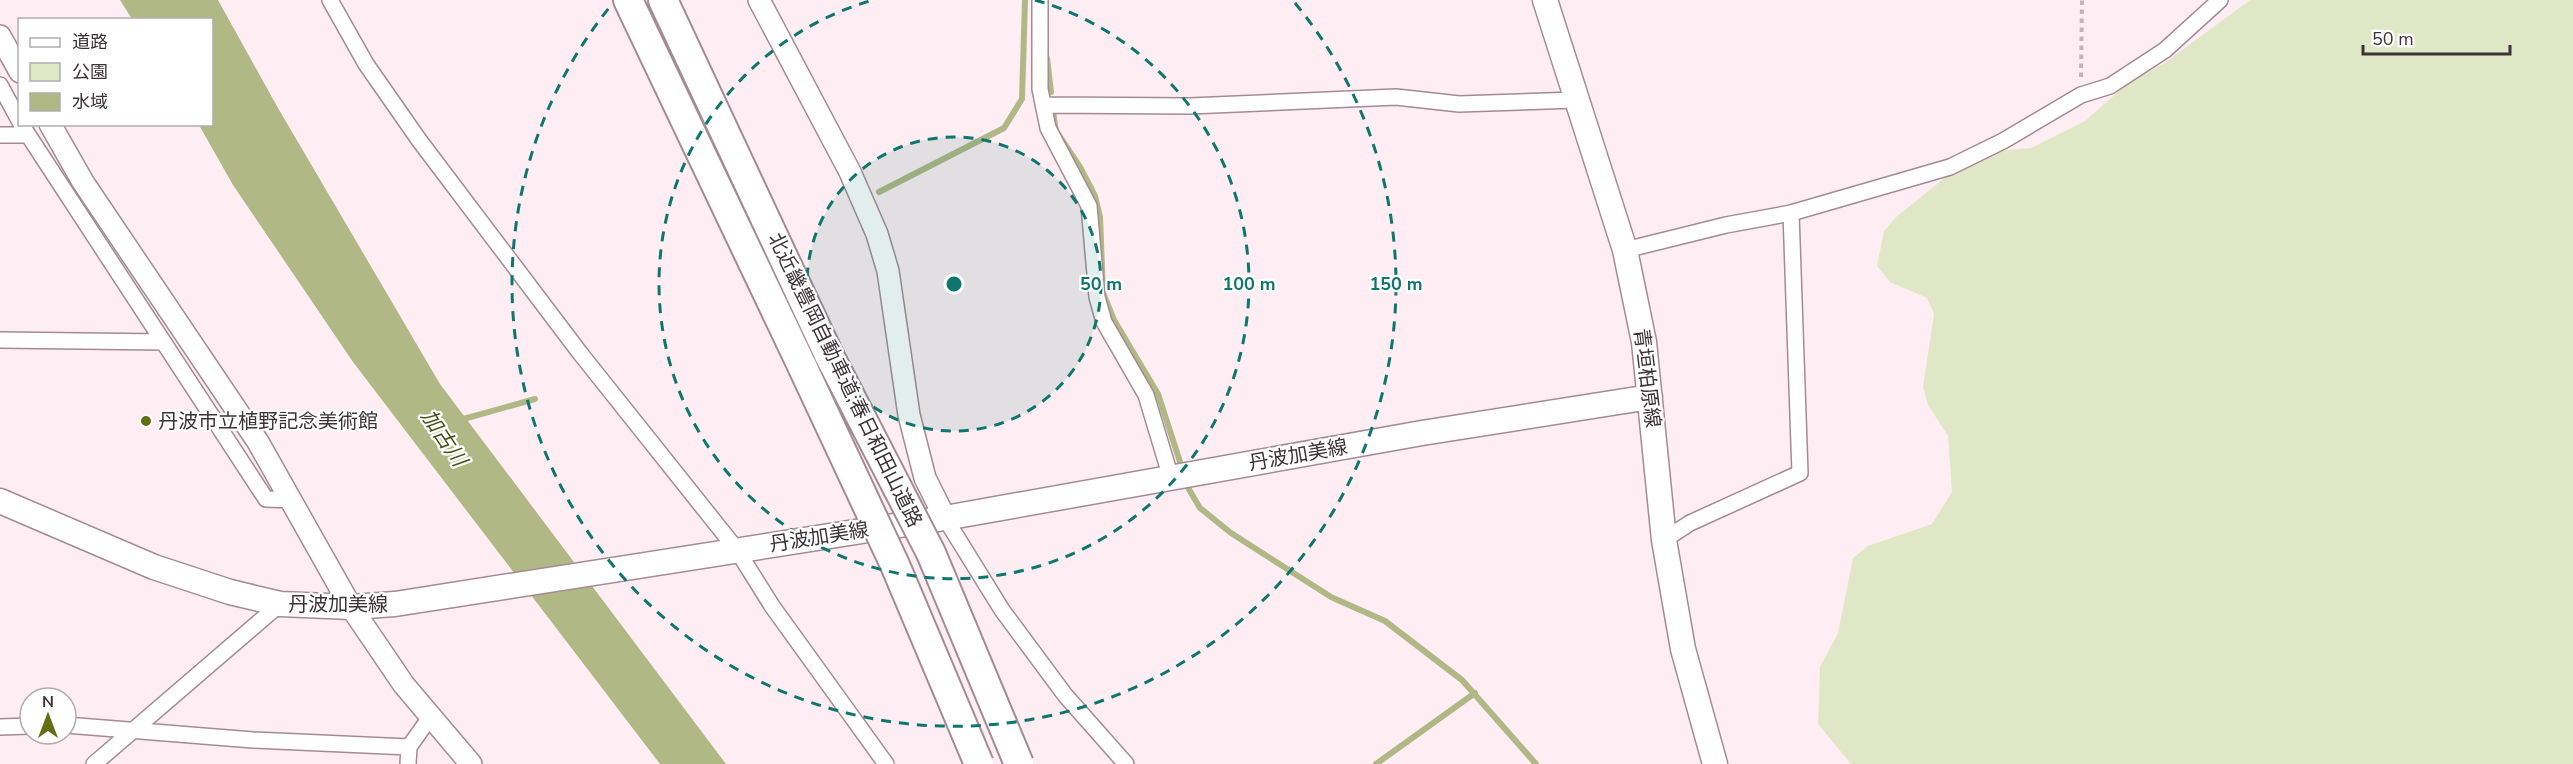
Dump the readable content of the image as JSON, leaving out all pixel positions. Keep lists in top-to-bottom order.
{
  "streets": {
    "highway": ["北近畿豊岡自動車道;春日和田山道路"],
    "main road": ["青垣柏原線", "丹波加美線"]
  },
  "crossings": [
    ["青垣柏原線", "丹波加美線"]
  ],
  "water": ["加古川"],
  "places": ["丹波市立植野記念美術館"],
  "legend": ["道路", "公園", "水域"],
  "scale_bar": "50 m",
  "north": "top",
  "rings": ["50 m", "100 m", "150 m"]
}
